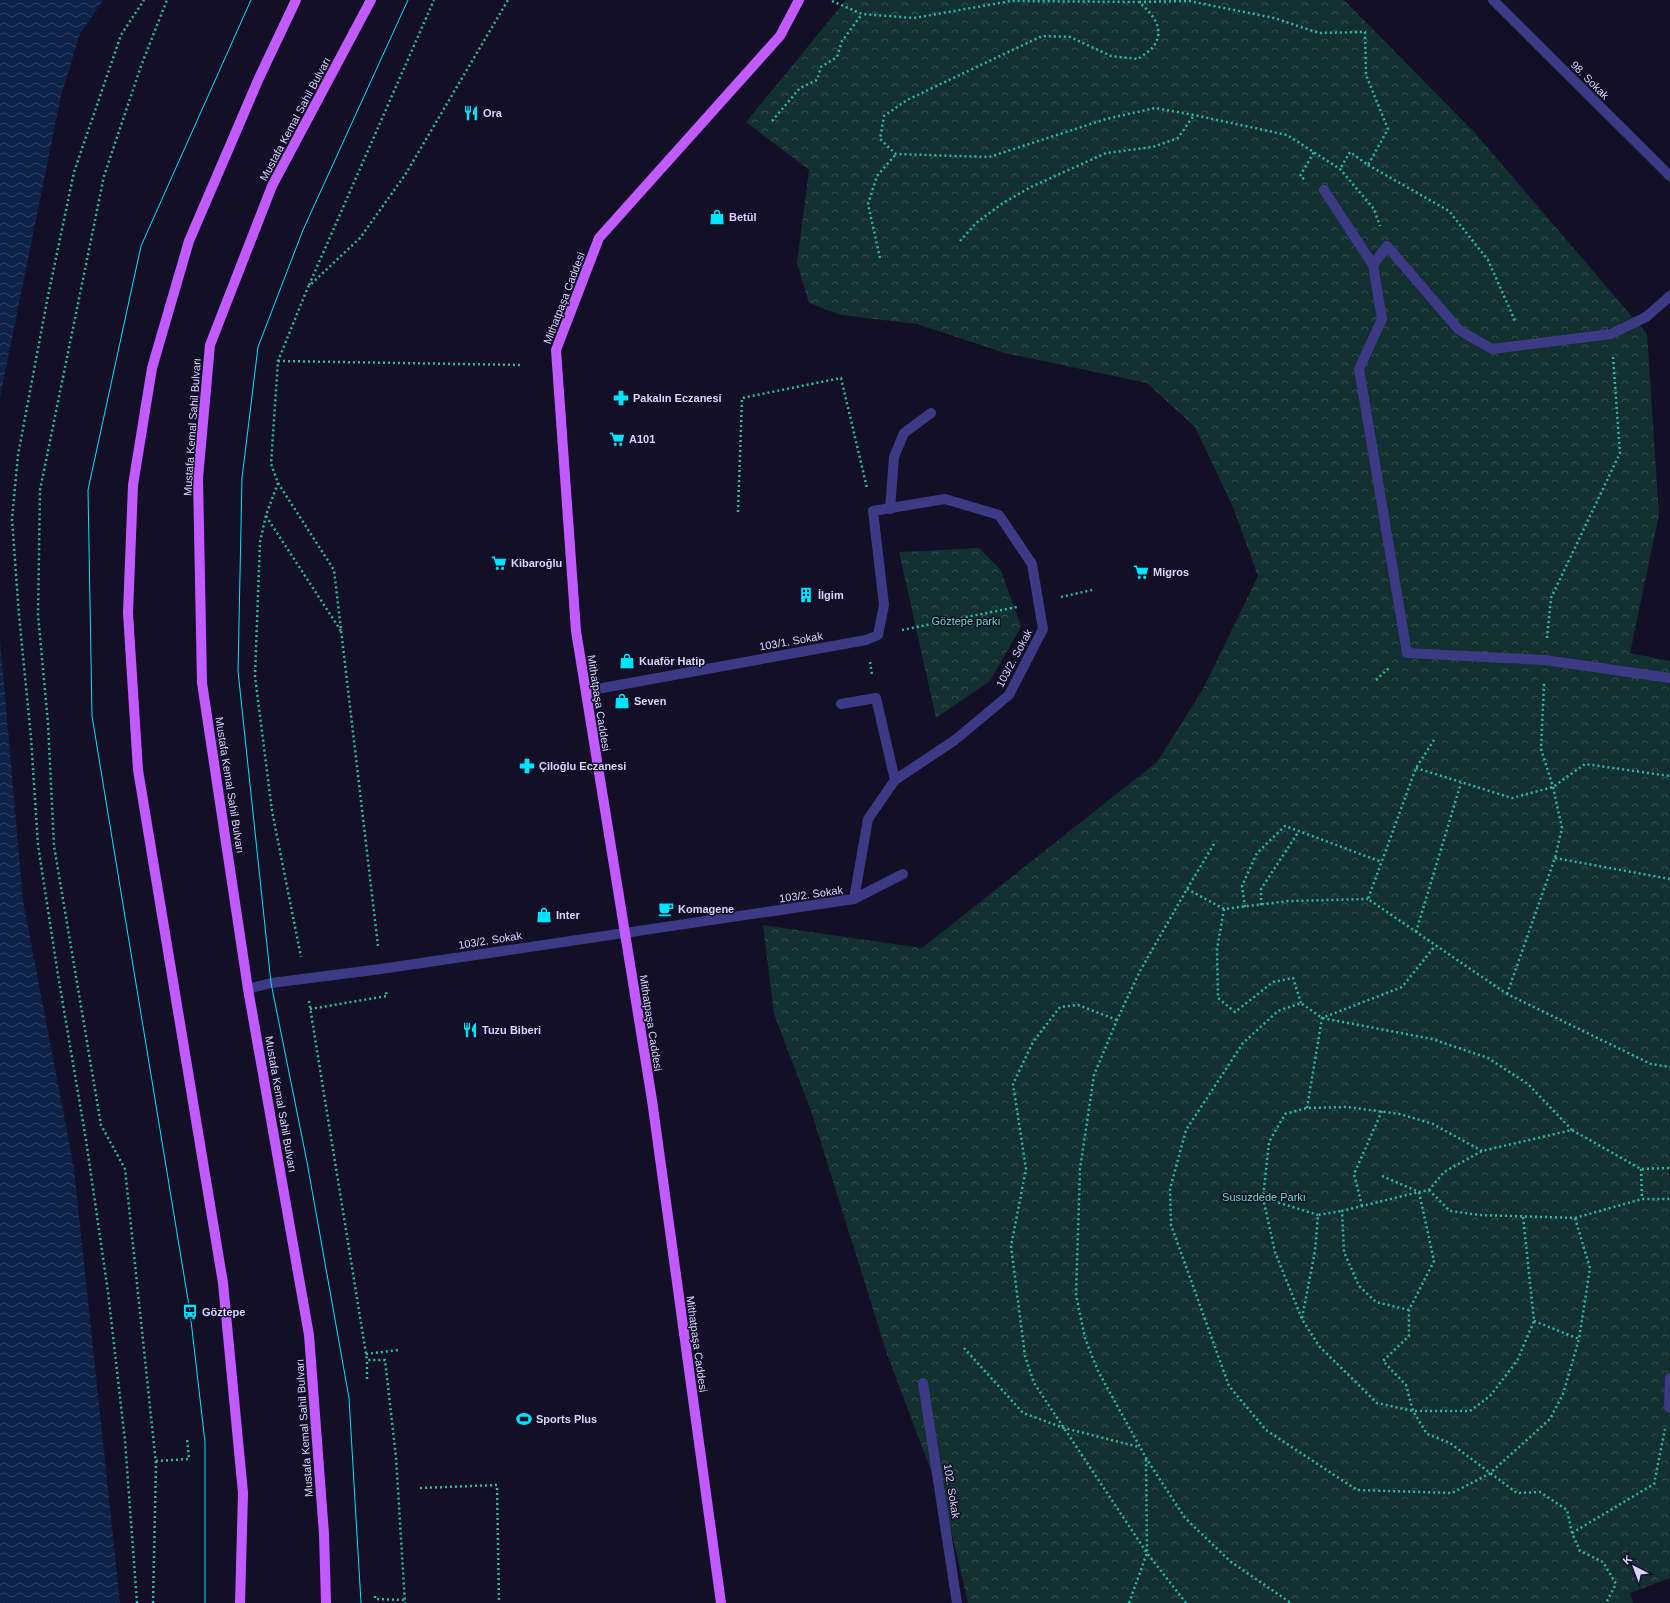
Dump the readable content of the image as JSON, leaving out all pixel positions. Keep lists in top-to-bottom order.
{
  "streets": {
    "main road": ["Mustafa Kemal Sahil Bulvarı", "Mithatpaşa Caddesi"],
    "street": [
      "98. Sokak",
      "103/1. Sokak",
      "103/2. Sokak",
      "102. Sokak"
    ]
  },
  "crossings": [
    ["Mustafa Kemal Sahil Bulvarı", "103/2. Sokak"],
    ["Mithatpaşa Caddesi", "103/1. Sokak"],
    ["Mithatpaşa Caddesi", "103/2. Sokak"]
  ],
  "parks": ["Göztepe parkı", "Susuzdede Parkı"],
  "places": {
    "restaurant": ["Ora", "Tuzu Biberi"],
    "shop": [
      "Betül",
      "Kuaför Hatip",
      "Seven",
      "Inter"
    ],
    "pharmacy": ["Pakalın Eczanesi", "Çiloğlu Eczanesi"],
    "supermarket": ["A101", "Kibaroğlu", "Migros"],
    "building": ["İlgim"],
    "cafe": ["Komagene"],
    "bus stop": ["Göztepe"],
    "sports": ["Sports Plus"]
  },
  "north": "top left"
}
